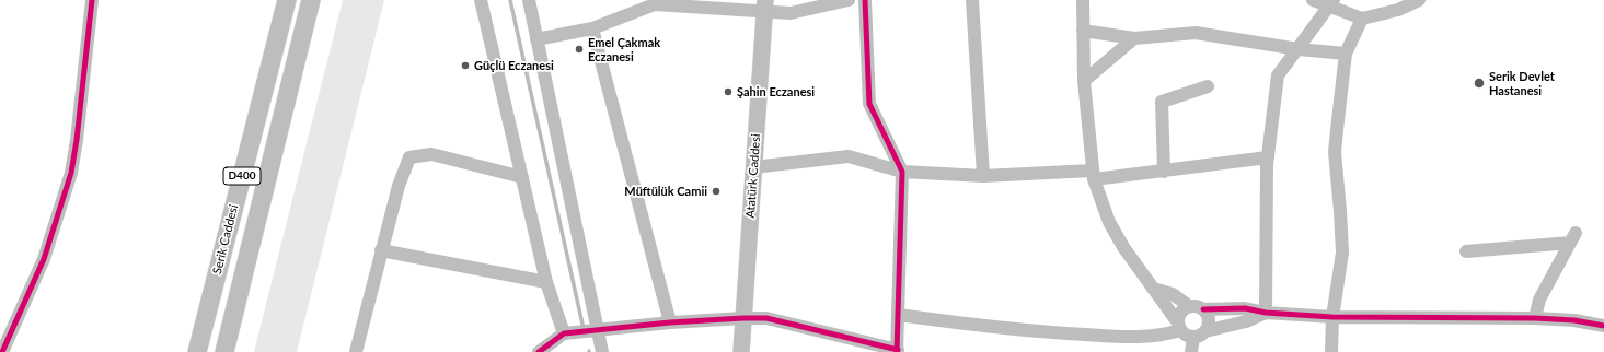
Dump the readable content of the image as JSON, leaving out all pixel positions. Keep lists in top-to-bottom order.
{
  "streets": {
    "highway": ["D400", "Serik Caddesi"],
    "main road": ["Atatürk Caddesi"]
  },
  "places": [
    "Emel Çakmak Eczanesi",
    "Güçlü Eczanesi",
    "Serik Devlet Hastanesi",
    "Şahin Eczanesi",
    "Müftülük Camii"
  ]
}
